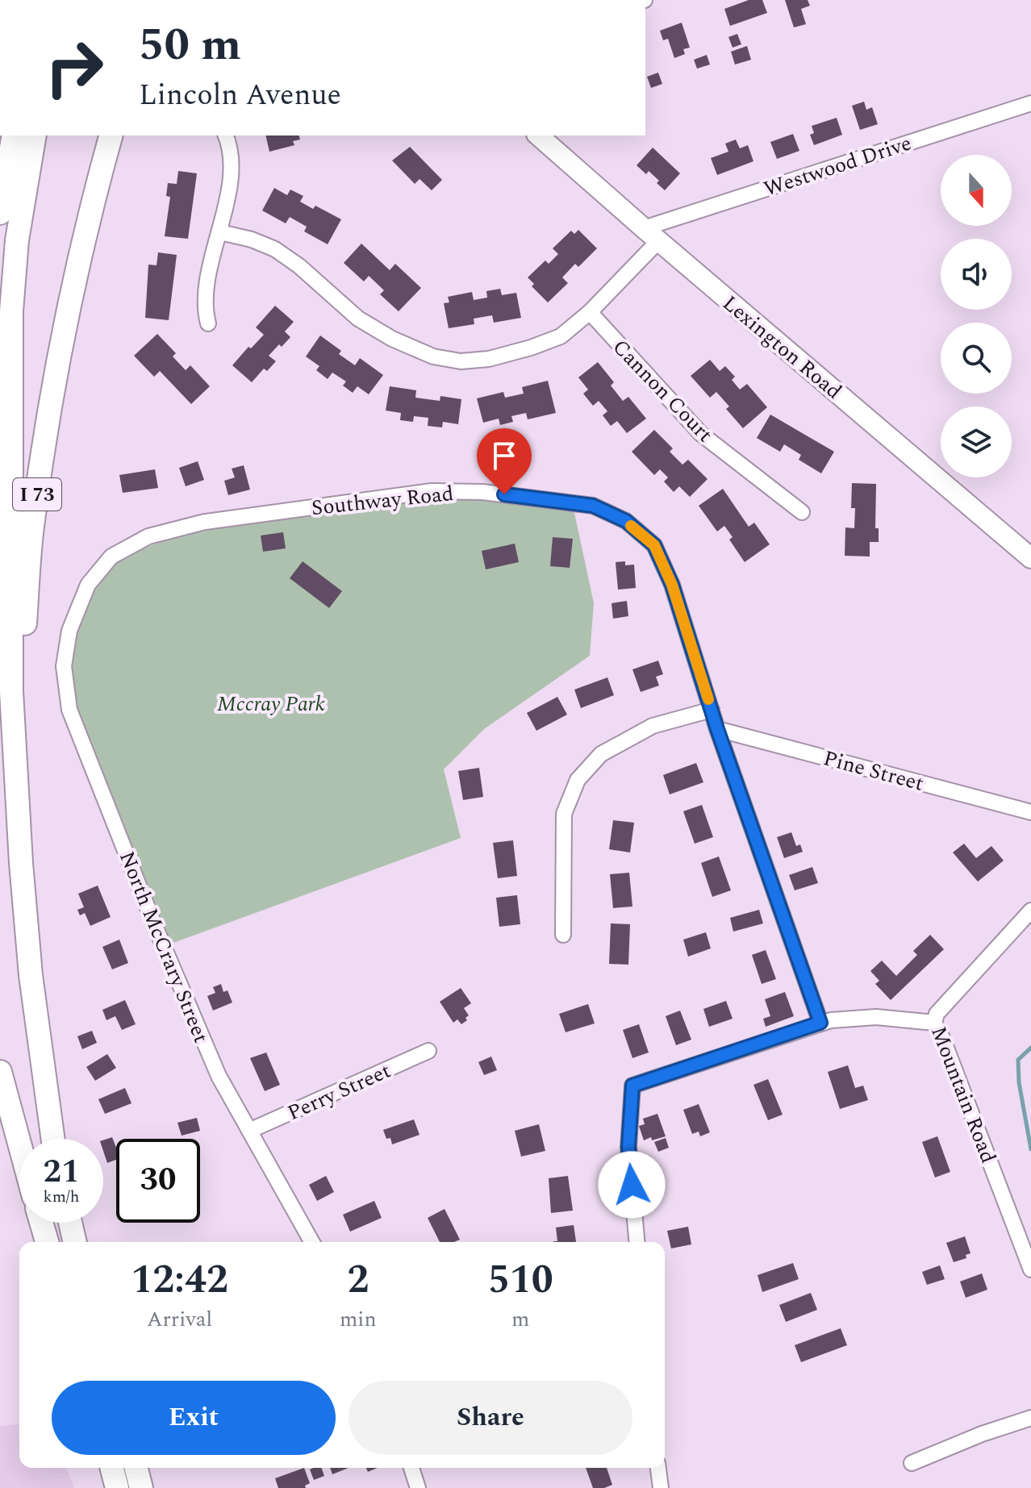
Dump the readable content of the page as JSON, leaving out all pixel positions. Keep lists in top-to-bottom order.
{
  "streets": {
    "highway": ["I 73"],
    "main road": ["Lexington Road"],
    "street": [
      "Westwood Drive",
      "Cannon Court",
      "Southway Road",
      "Pine Street",
      "North McCrary Street",
      "Perry Street",
      "Mountain Road"
    ]
  },
  "crossings": [
    ["Westwood Drive", "Lexington Road"],
    ["Southway Road", "Pine Street"],
    ["Southway Road", "North McCrary Street"],
    ["North McCrary Street", "Perry Street"]
  ],
  "parks": ["Mccray Park"],
  "north": "bottom",
  "page": {
    "turn": ["50 m", "Lincoln Avenue"],
    "speed": "21 km/h",
    "limit": "30",
    "eta": [
      "12:42",
      "Arrival",
      "2",
      "min",
      "510",
      "m"
    ],
    "buttons": ["Exit", "Share"]
  }
}
